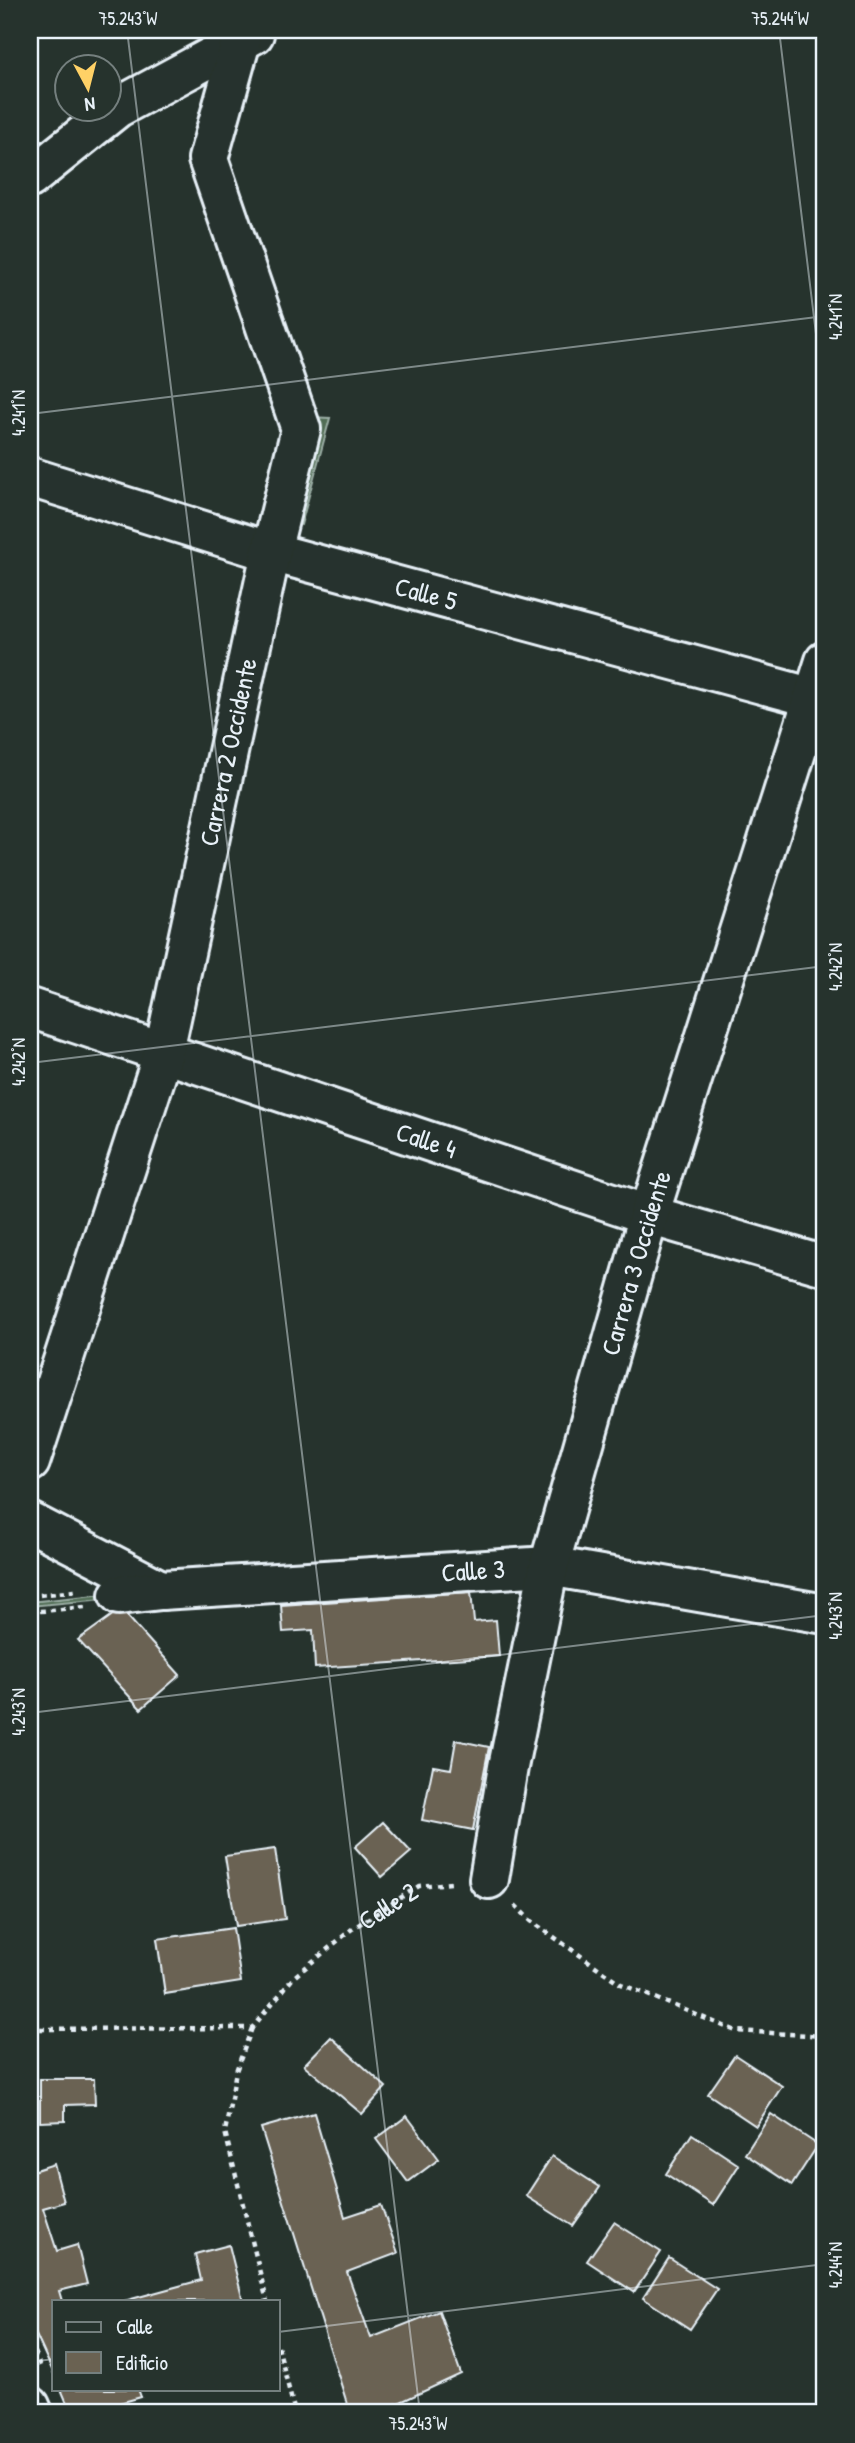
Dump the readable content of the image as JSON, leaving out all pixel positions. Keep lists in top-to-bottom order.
{
  "streets": {
    "street": [
      "Calle 5",
      "Carrera 2 Occidente",
      "Calle 4",
      "Carrera 3 Occidente",
      "Calle 3"
    ],
    "path": ["Calle 2"]
  },
  "crossings": [
    ["Calle 5", "Carrera 2 Occidente"],
    ["Calle 5", "Carrera 3 Occidente"],
    ["Carrera 2 Occidente", "Calle 4"],
    ["Calle 4", "Carrera 3 Occidente"],
    ["Carrera 3 Occidente", "Calle 3"],
    ["Carrera 3 Occidente", "Calle 2"]
  ],
  "legend": ["Calle", "Edificio"],
  "north": "bottom",
  "coordinates": [
    "75.243°W",
    "75.244°W",
    "4.241°N",
    "4.242°N",
    "4.243°N",
    "4.244°N"
  ]
}
